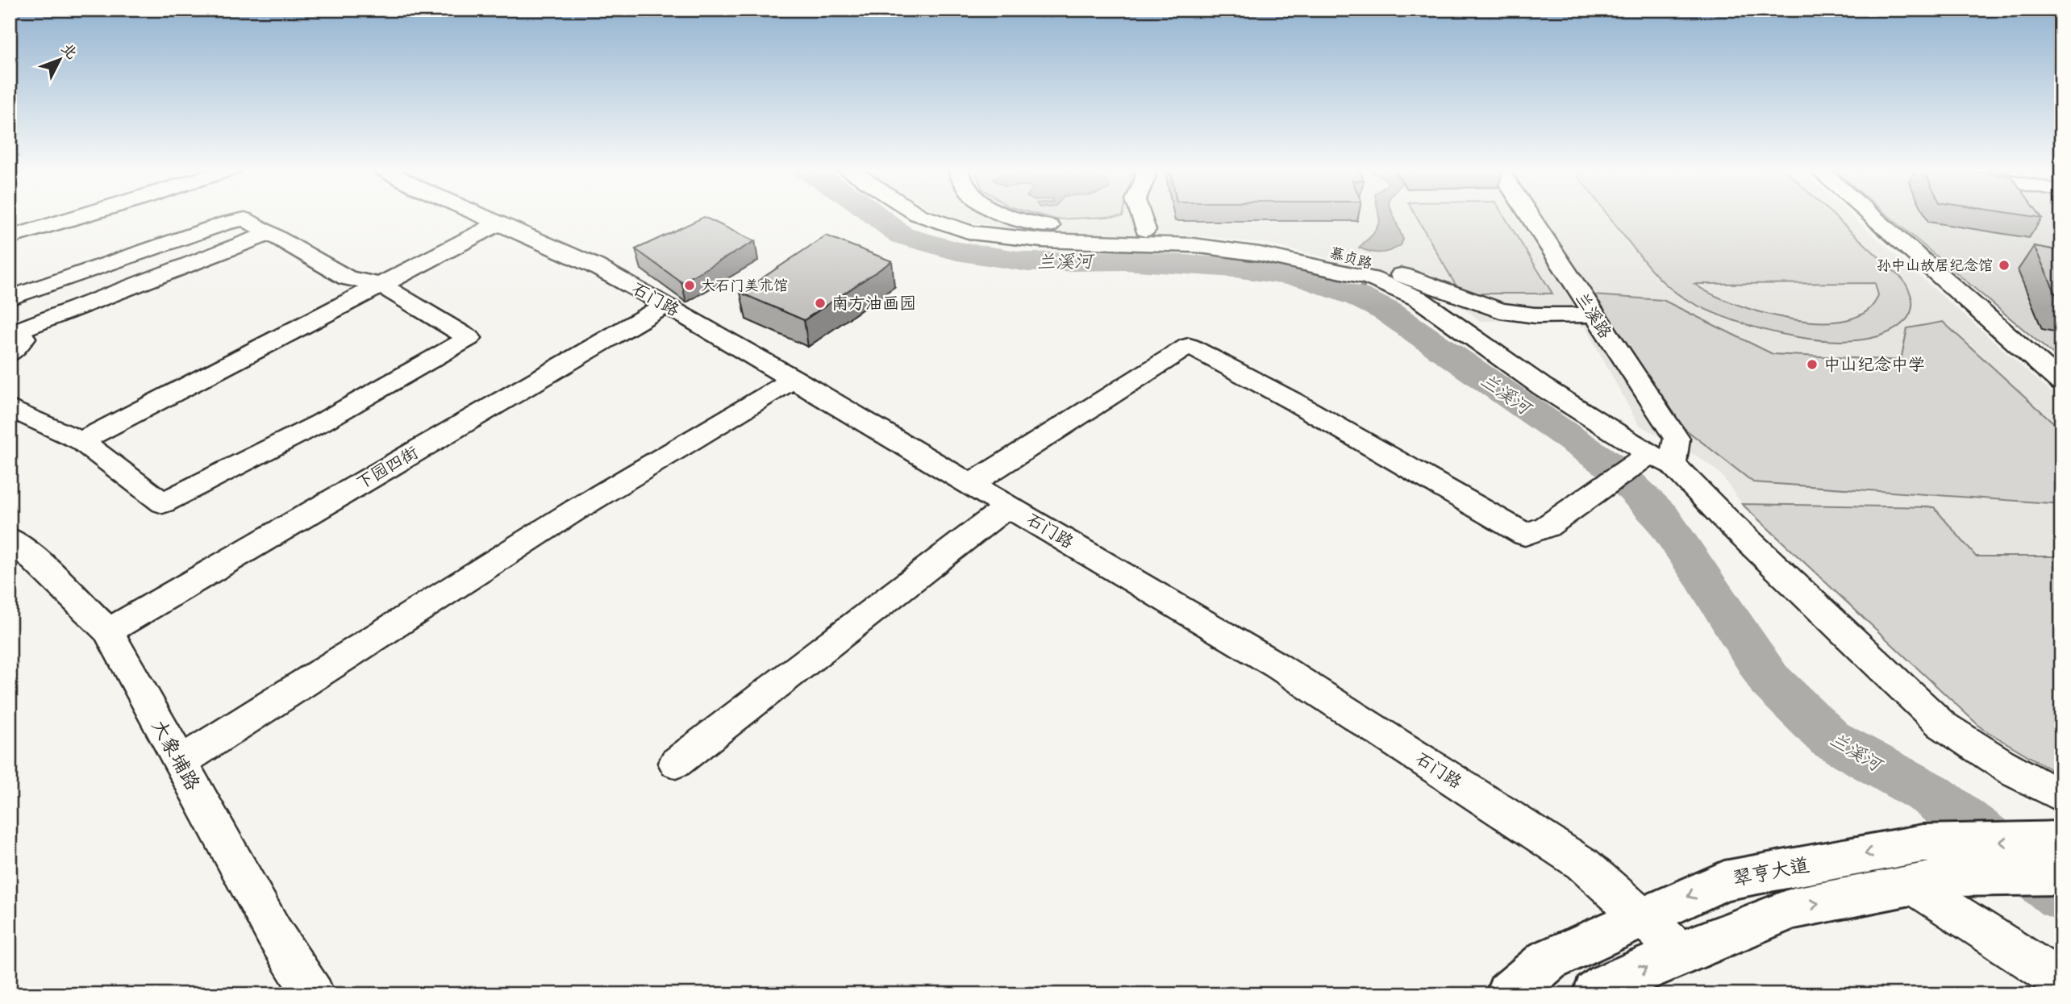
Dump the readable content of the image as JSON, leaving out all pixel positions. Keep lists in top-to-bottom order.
{
  "streets": {
    "main road": ["翠亨大道"],
    "street": [
      "慕贞路",
      "石门路",
      "兰溪路",
      "下园四街",
      "大象埔路"
    ]
  },
  "crossings": [
    ["慕贞路", "兰溪路"],
    ["石门路", "下园四街"],
    ["石门路", "翠亨大道"],
    ["下园四街", "大象埔路"]
  ],
  "water": ["兰溪河"],
  "places": [
    "孙中山故居纪念馆",
    "大石门美术馆",
    "南方油画园",
    "中山纪念中学"
  ],
  "north": "top right"
}
